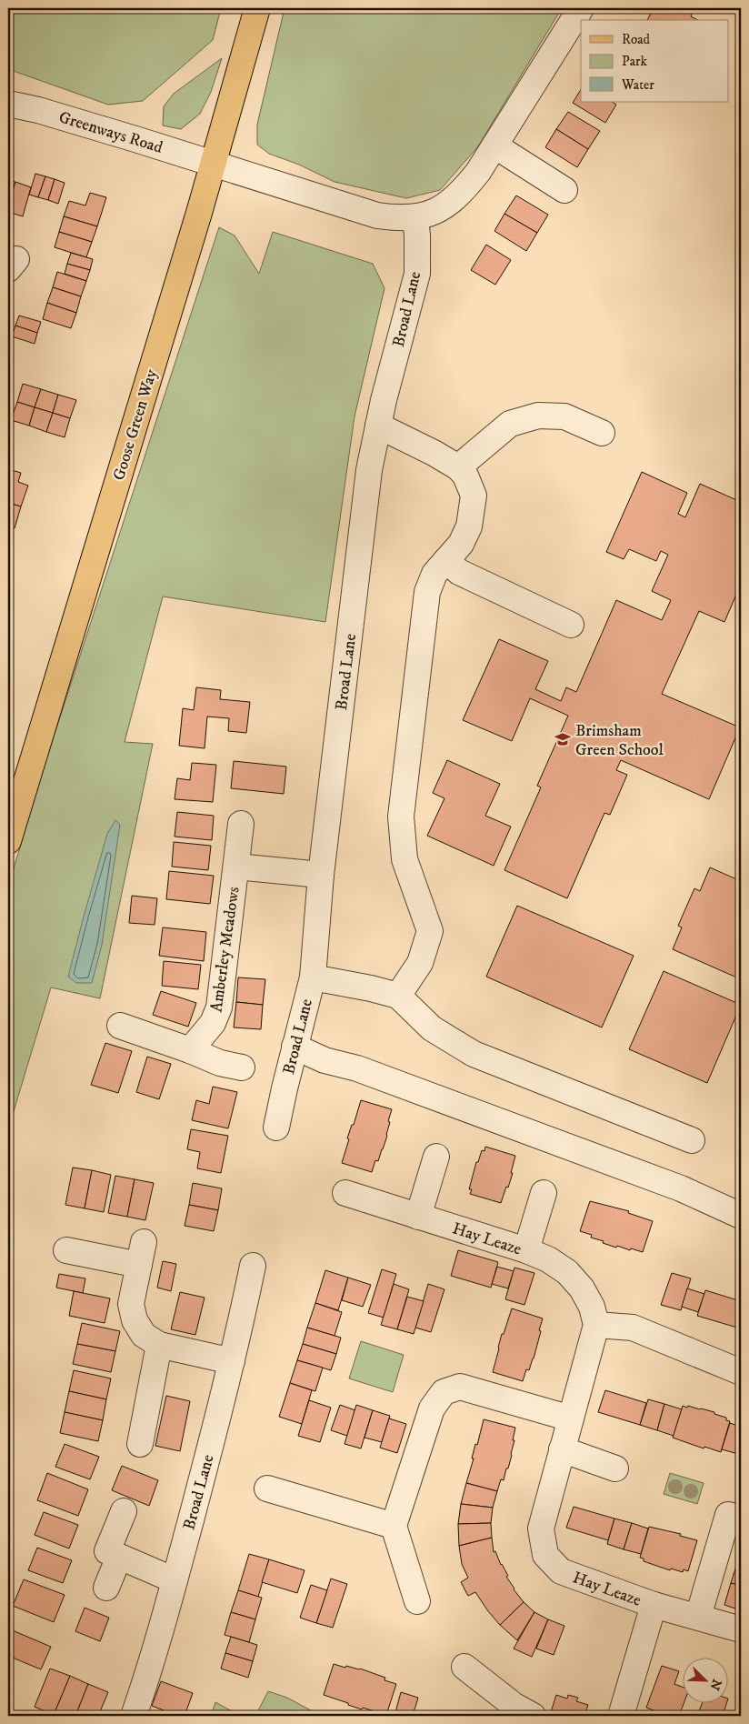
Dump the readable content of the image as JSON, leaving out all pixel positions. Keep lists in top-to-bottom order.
{
  "streets": {
    "main road": ["Goose Green Way"],
    "street": [
      "Greenways Road",
      "Broad Lane",
      "Amberley Meadows",
      "Hay Leaze"
    ]
  },
  "crossings": [
    ["Greenways Road", "Goose Green Way"],
    ["Broad Lane", "Amberley Meadows"]
  ],
  "places": {
    "school or university": ["Brimsham Green School"]
  },
  "legend": ["Road", "Park", "Water"],
  "north": "bottom right"
}
